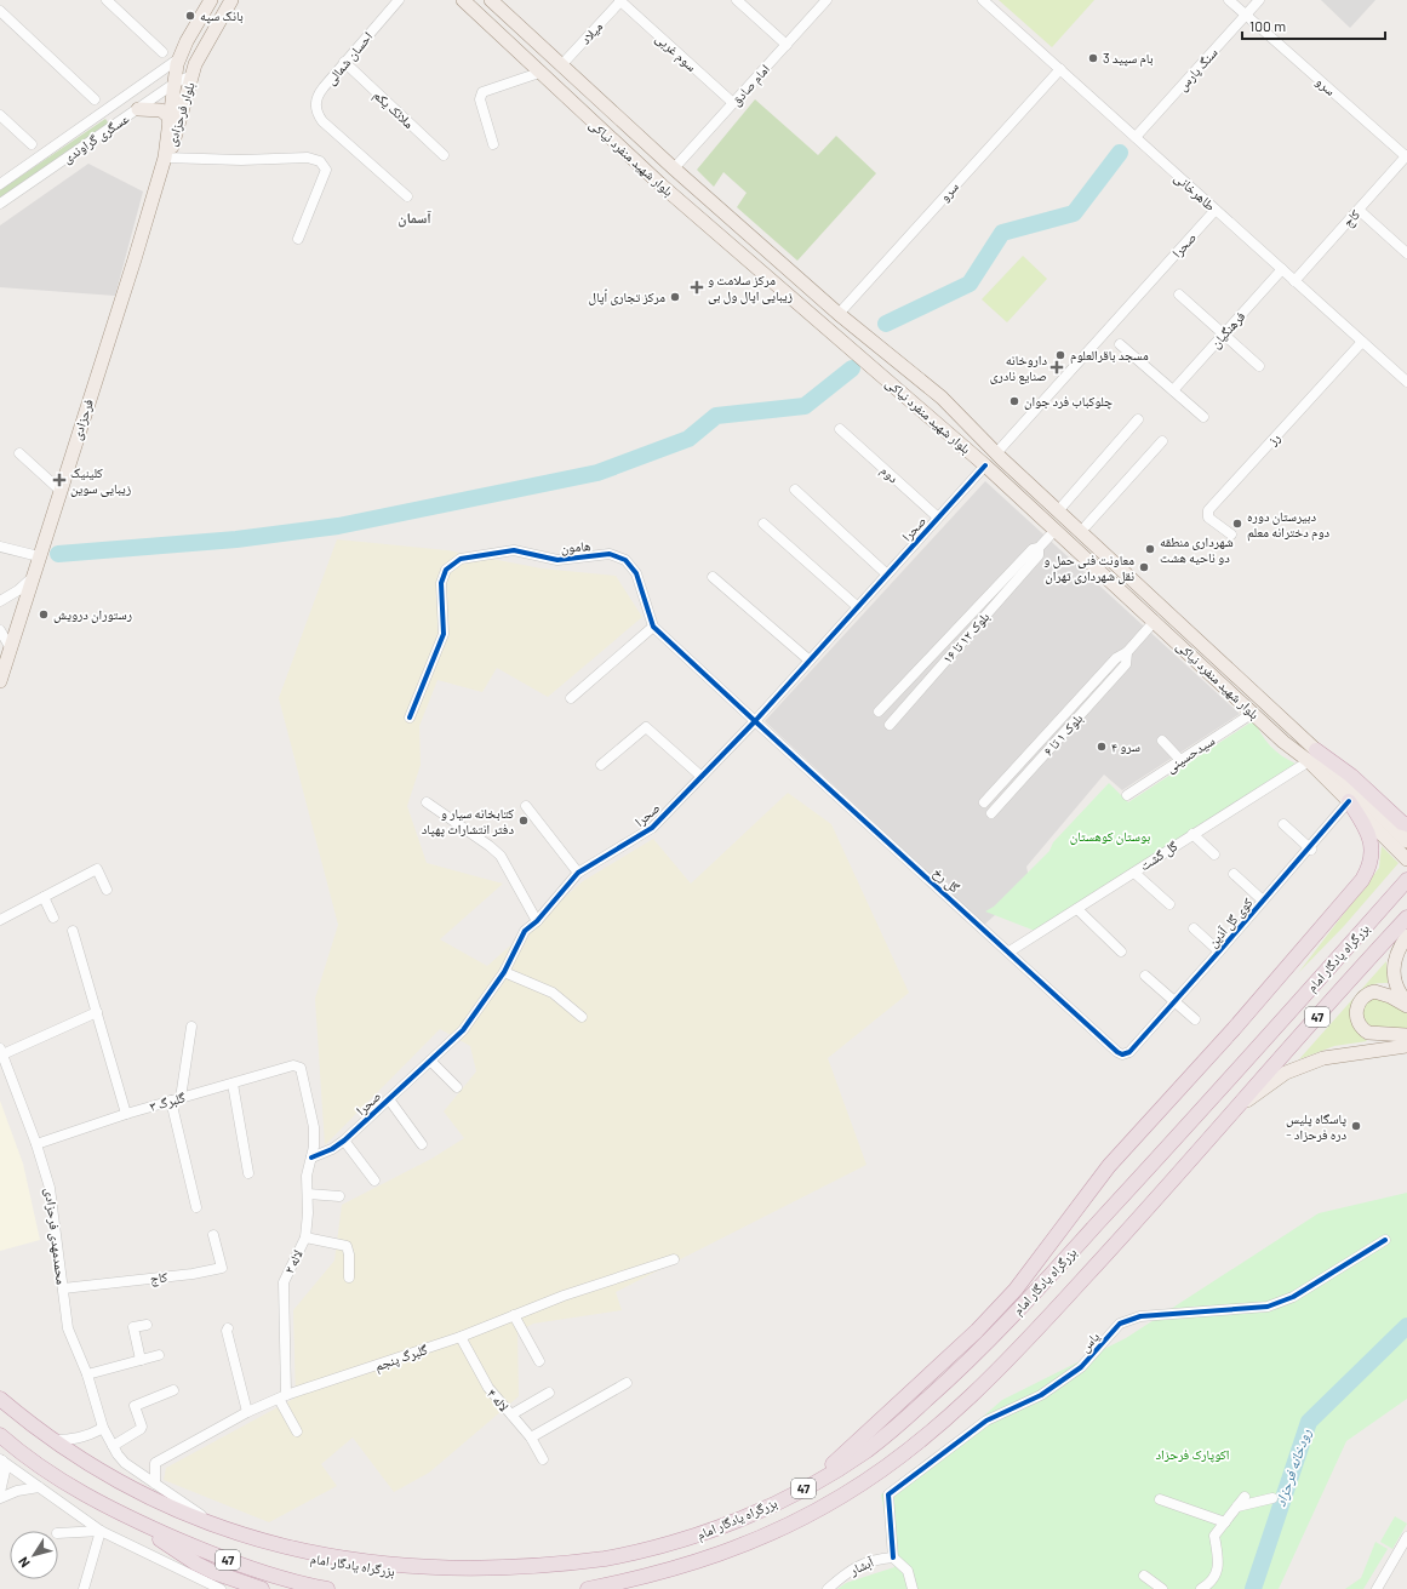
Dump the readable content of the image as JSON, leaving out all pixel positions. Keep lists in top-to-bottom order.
{
  "streets": {
    "highway": ["بزرگراه یادگار امام", "47"],
    "main road": ["بلوار فرحزادی", "بلوار شهید منفرد نیاکی", "فرحزادی"],
    "street": [
      "میلاد",
      "سوم غربی",
      "احسان شمالی",
      "سنگ پارس",
      "امام صادق",
      "سرو",
      "ملائک یکم",
      "عسگری گراوندی",
      "طاهرخانی",
      "کاج",
      "صحرا",
      "فرهنگیان",
      "رز",
      "دوم",
      "هامون",
      "بلوک ۱۲ تا ۱۶",
      "بلوک ۱ تا ۶",
      "سیدحسینی",
      "گل گشت",
      "گل رخ",
      "کوی گل آذین",
      "گلبرگ ۳",
      "محمدمهدی فرحزادی",
      "لاله ۲",
      "یاس",
      "گلبرگ پنجم",
      "لاله ۴",
      "آبشار"
    ]
  },
  "crossings": [
    ["میلاد", "سوم غربی"],
    ["میلاد", "بلوار شهید منفرد نیاکی"],
    ["سوم غربی", "امام صادق"],
    ["احسان شمالی", "ملائک یکم"],
    ["سنگ پارس", "سرو"],
    ["سنگ پارس", "طاهرخانی"],
    ["امام صادق", "بلوار شهید منفرد نیاکی"],
    ["سرو", "بلوار شهید منفرد نیاکی"],
    ["سرو", "طاهرخانی"],
    ["سرو", "کاج"],
    ["بلوار فرحزادی", "عسگری گراوندی"],
    ["بلوار فرحزادی", "فرحزادی"],
    ["بلوار شهید منفرد نیاکی", "صحرا"],
    ["بلوار شهید منفرد نیاکی", "سیدحسینی"],
    ["بلوار شهید منفرد نیاکی", "گل گشت"],
    ["بلوار شهید منفرد نیاکی", "کوی گل آذین"],
    ["طاهرخانی", "کاج"],
    ["طاهرخانی", "صحرا"],
    ["طاهرخانی", "فرهنگیان"],
    ["طاهرخانی", "رز"],
    ["کاج", "محمدمهدی فرحزادی"],
    ["صحرا", "دوم"],
    ["صحرا", "هامون"],
    ["صحرا", "گل رخ"],
    ["صحرا", "لاله ۲"],
    ["هامون", "گل رخ"],
    ["گل گشت", "گل رخ"],
    ["گل رخ", "کوی گل آذین"],
    ["بزرگراه یادگار امام", "محمدمهدی فرحزادی"],
    ["گلبرگ ۳", "محمدمهدی فرحزادی"],
    ["گلبرگ ۳", "لاله ۲"],
    ["محمدمهدی فرحزادی", "گلبرگ پنجم"],
    ["لاله ۲", "گلبرگ پنجم"],
    ["یاس", "آبشار"],
    ["گلبرگ پنجم", "لاله ۴"]
  ],
  "districts": ["آسمان"],
  "water": ["رودخانه فرحزاد"],
  "parks": ["بوستان کوهستان", "اکوپارک فرحزاد"],
  "places": {
    "other": [
      "بانک سپه",
      "بام سپید 3",
      "مرکز تجاری اُپال",
      "مسجد باقرالعلوم",
      "چلوکباب فرد جوان",
      "دبیرستان دوره دوم دخترانه معلم",
      "شهرداری منطقه دو ناحیه هشت",
      "معاونت فنی حمل و نقل شهرداری تهران",
      "رستوران درویش",
      "سرو ۴",
      "کتابخانه سیار و دفتر انتشارات پهپاد",
      "پاسگاه پلیس - دره فرحزاد"
    ],
    "health": ["مرکز سلامت و زیبایی اپال ول بی", "داروخانه صنایع نادری", "کلینیک زیبایی سوین"]
  },
  "scale_bar": "100 m",
  "north": "bottom left"
}
